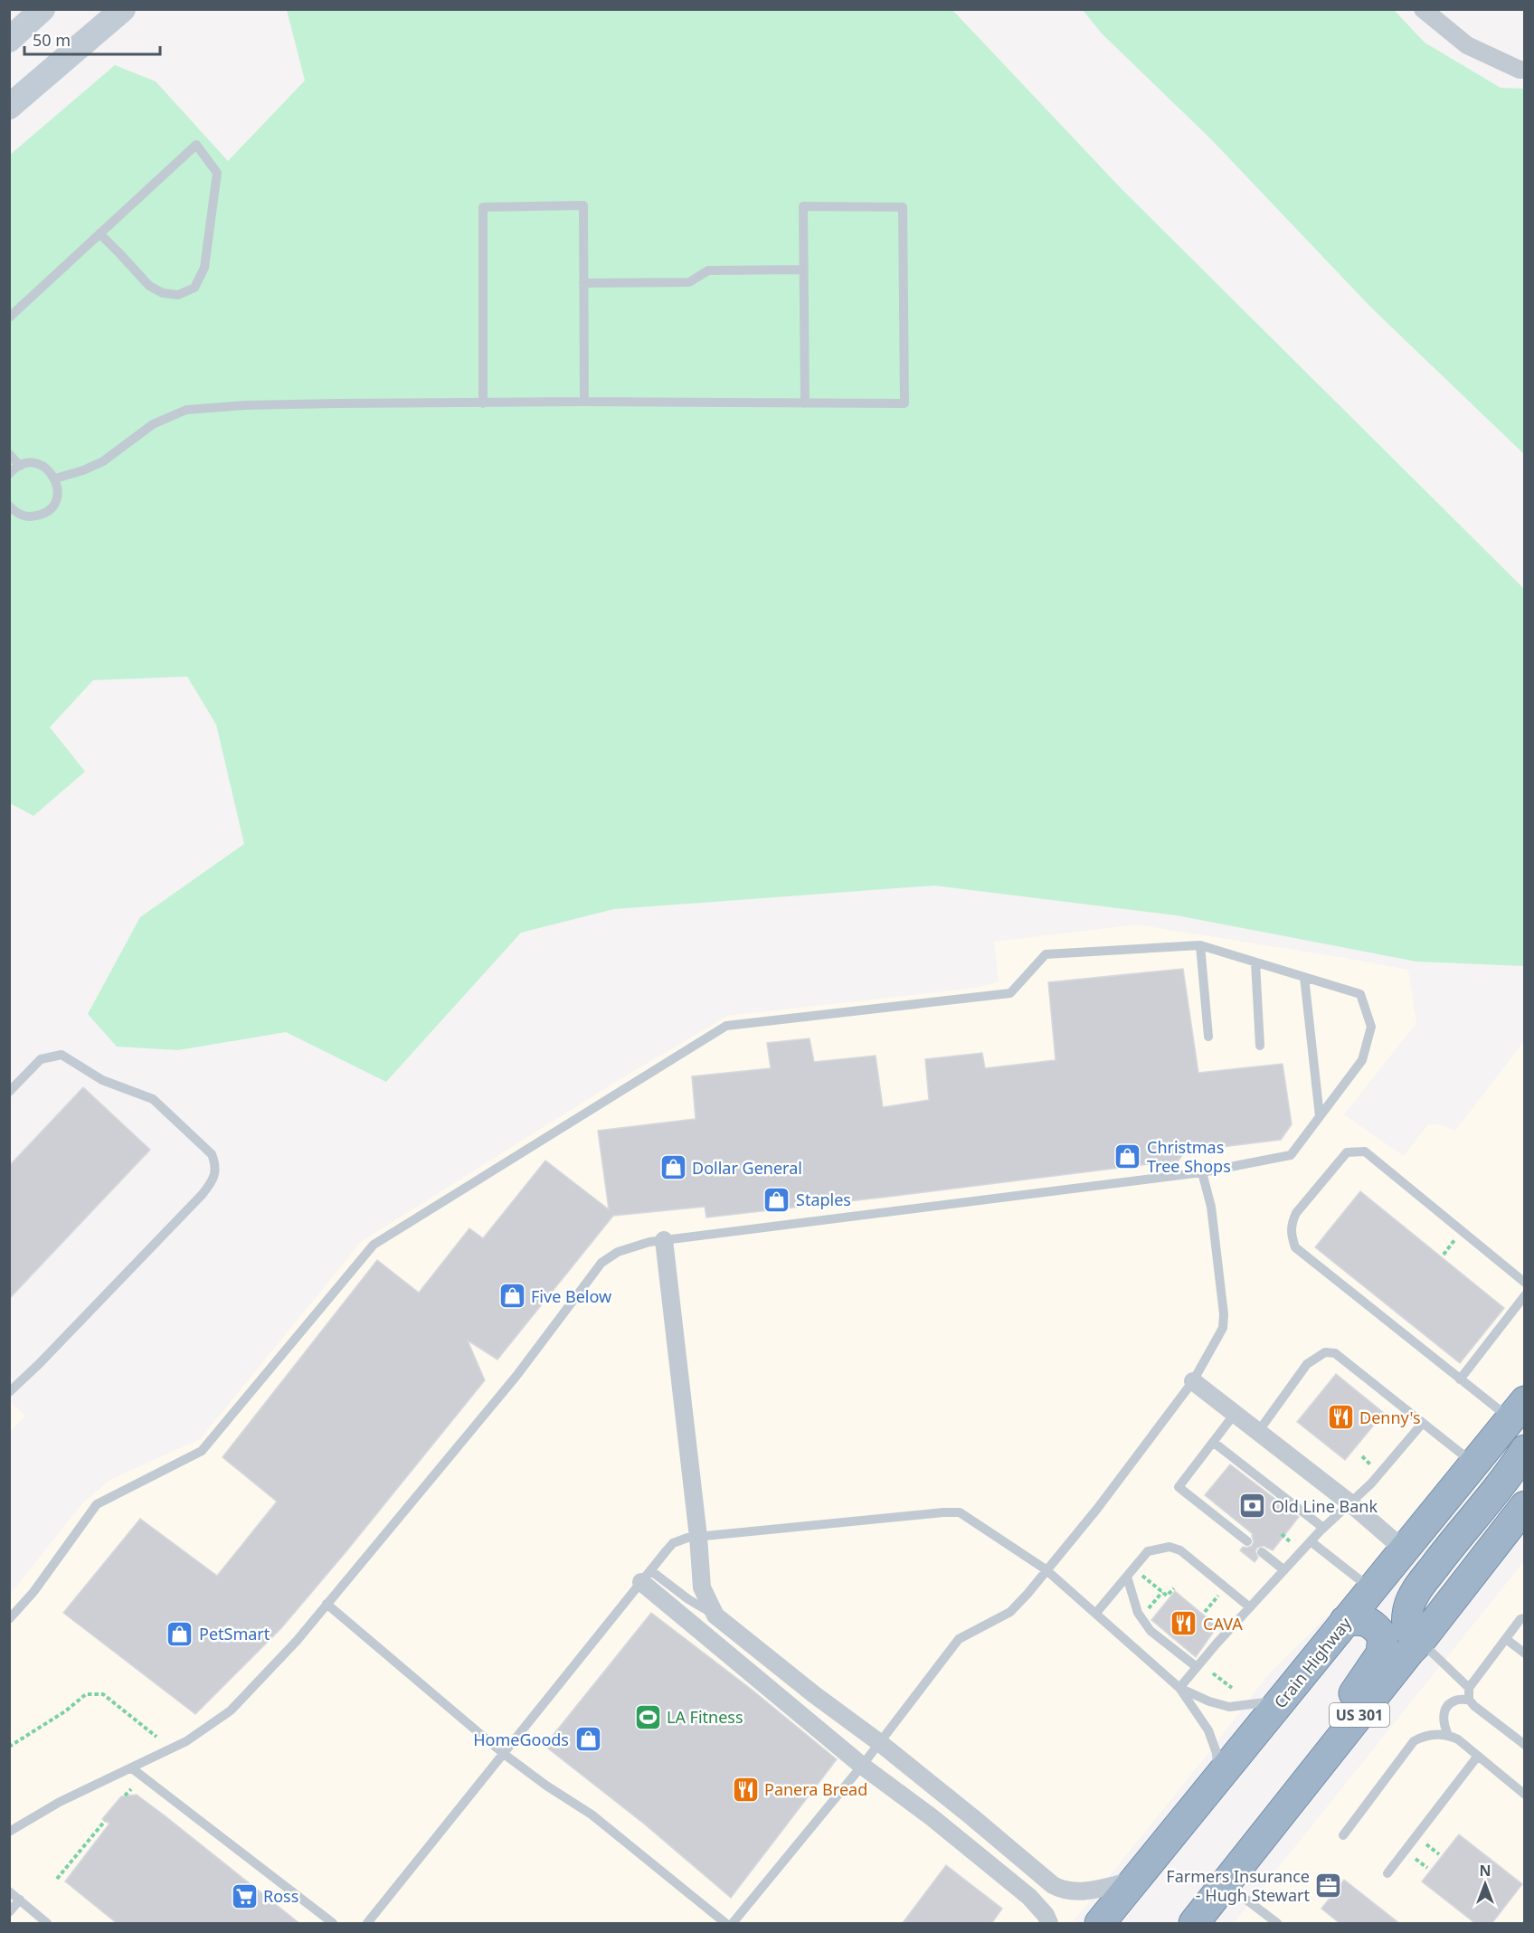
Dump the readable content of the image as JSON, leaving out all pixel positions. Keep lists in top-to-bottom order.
{
  "streets": {
    "highway": ["Crain Highway", "US 301"]
  },
  "places": {
    "shop": [
      "Christmas Tree Shops",
      "Dollar General",
      "Staples",
      "Five Below",
      "PetSmart",
      "HomeGoods"
    ],
    "restaurant": ["Denny's", "CAVA", "Panera Bread"],
    "bank": ["Old Line Bank"],
    "sports": ["LA Fitness"],
    "office": ["Farmers Insurance - Hugh Stewart"],
    "supermarket": ["Ross"]
  },
  "scale_bar": "50 m",
  "north": "top"
}
